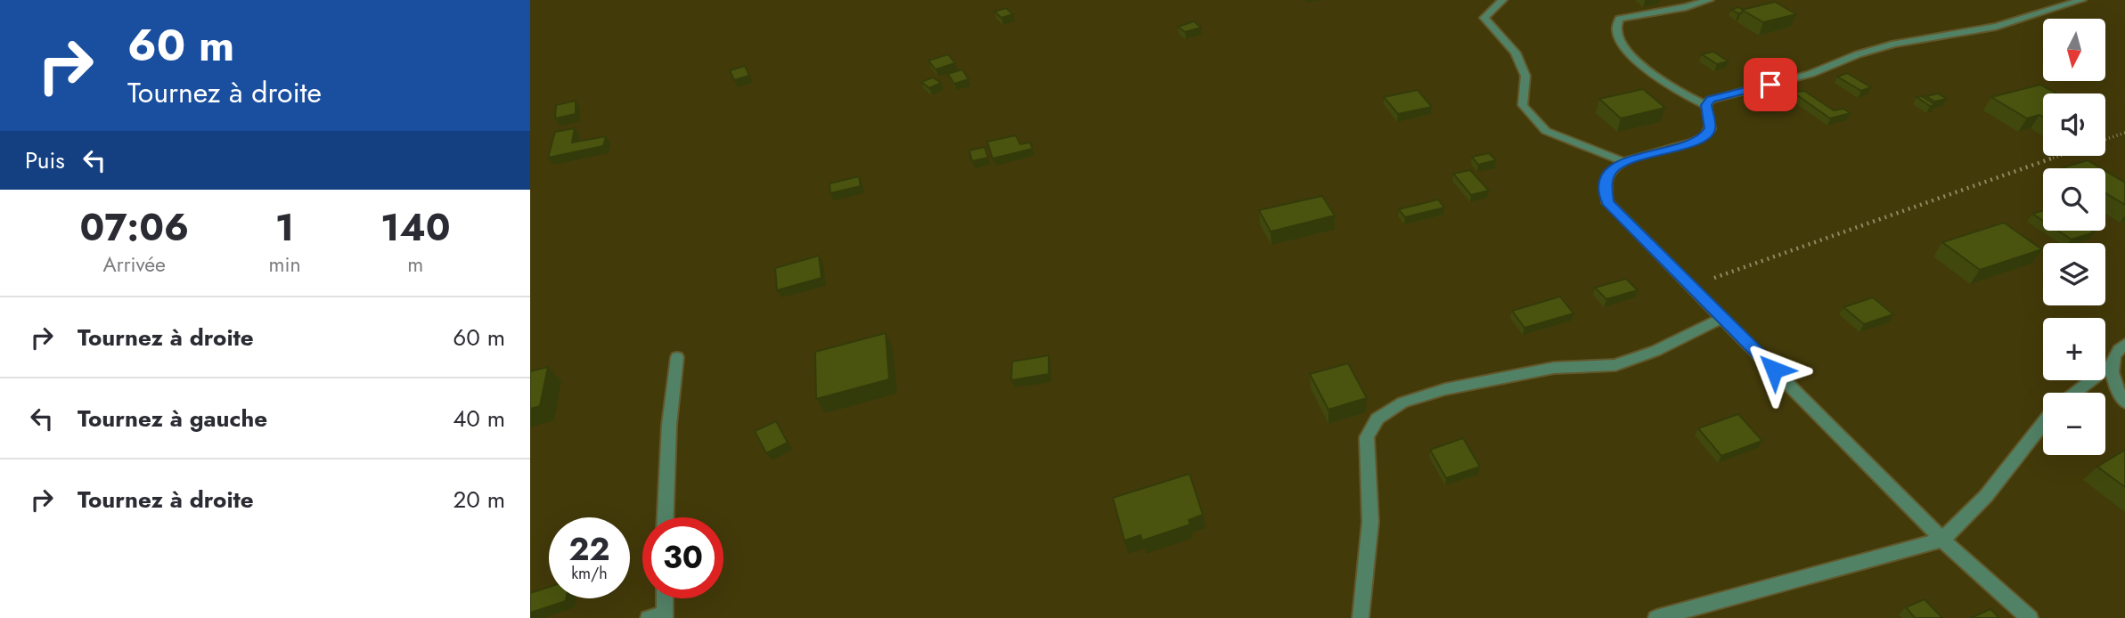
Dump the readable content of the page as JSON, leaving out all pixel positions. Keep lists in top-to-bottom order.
{
  "north": "bottom",
  "page": {
    "turn": ["60 m", "Tournez à droite"],
    "map_buttons": ["+", "−"],
    "then": "Puis",
    "eta": [
      "07:06",
      "Arrivée",
      "1",
      "min",
      "140",
      "m"
    ],
    "list": [
      {
        "name": "Tournez à droite",
        "value": "60 m"
      },
      {
        "name": "Tournez à gauche",
        "value": "40 m"
      },
      {
        "name": "Tournez à droite",
        "value": "20 m"
      }
    ],
    "speed": "22 km/h",
    "limit": "30"
  }
}
